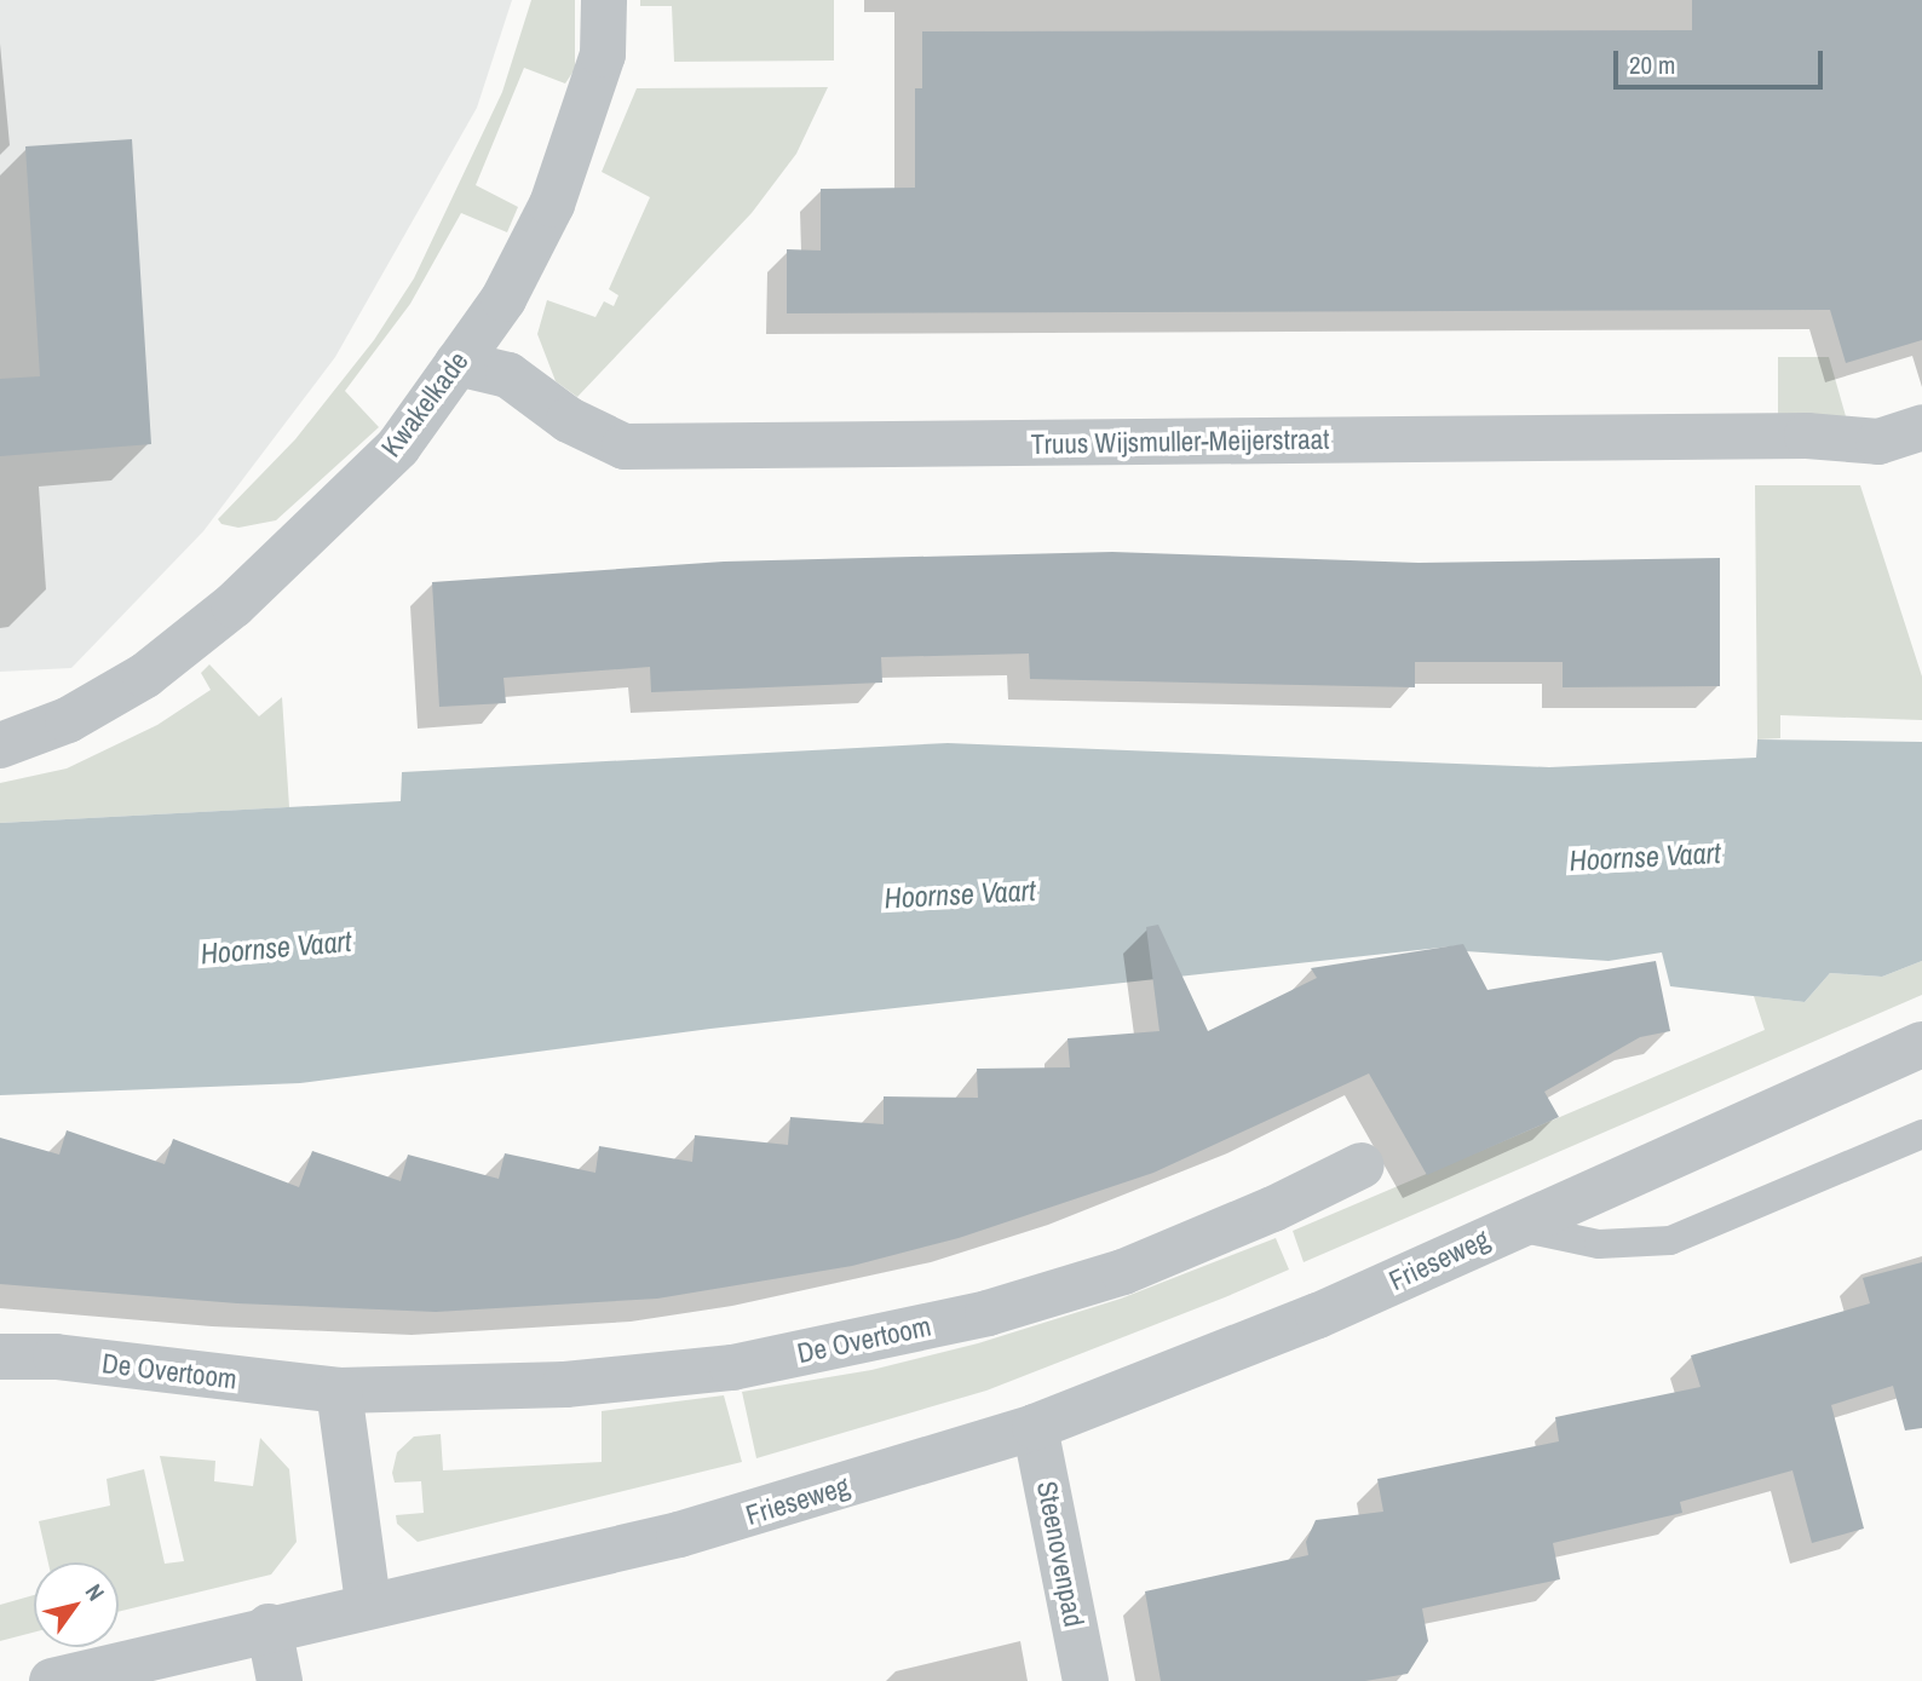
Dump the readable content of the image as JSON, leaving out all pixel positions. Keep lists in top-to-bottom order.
{
  "streets": {
    "street": [
      "Kwakelkade",
      "Truus Wijsmuller-Meijerstraat",
      "Frieseweg",
      "De Overtoom",
      "Steenovenpad"
    ]
  },
  "crossings": [
    ["Kwakelkade", "Truus Wijsmuller-Meijerstraat"],
    ["Frieseweg", "Steenovenpad"]
  ],
  "water": ["Hoornse Vaart"],
  "scale_bar": "20 m",
  "north": "top right"
}
